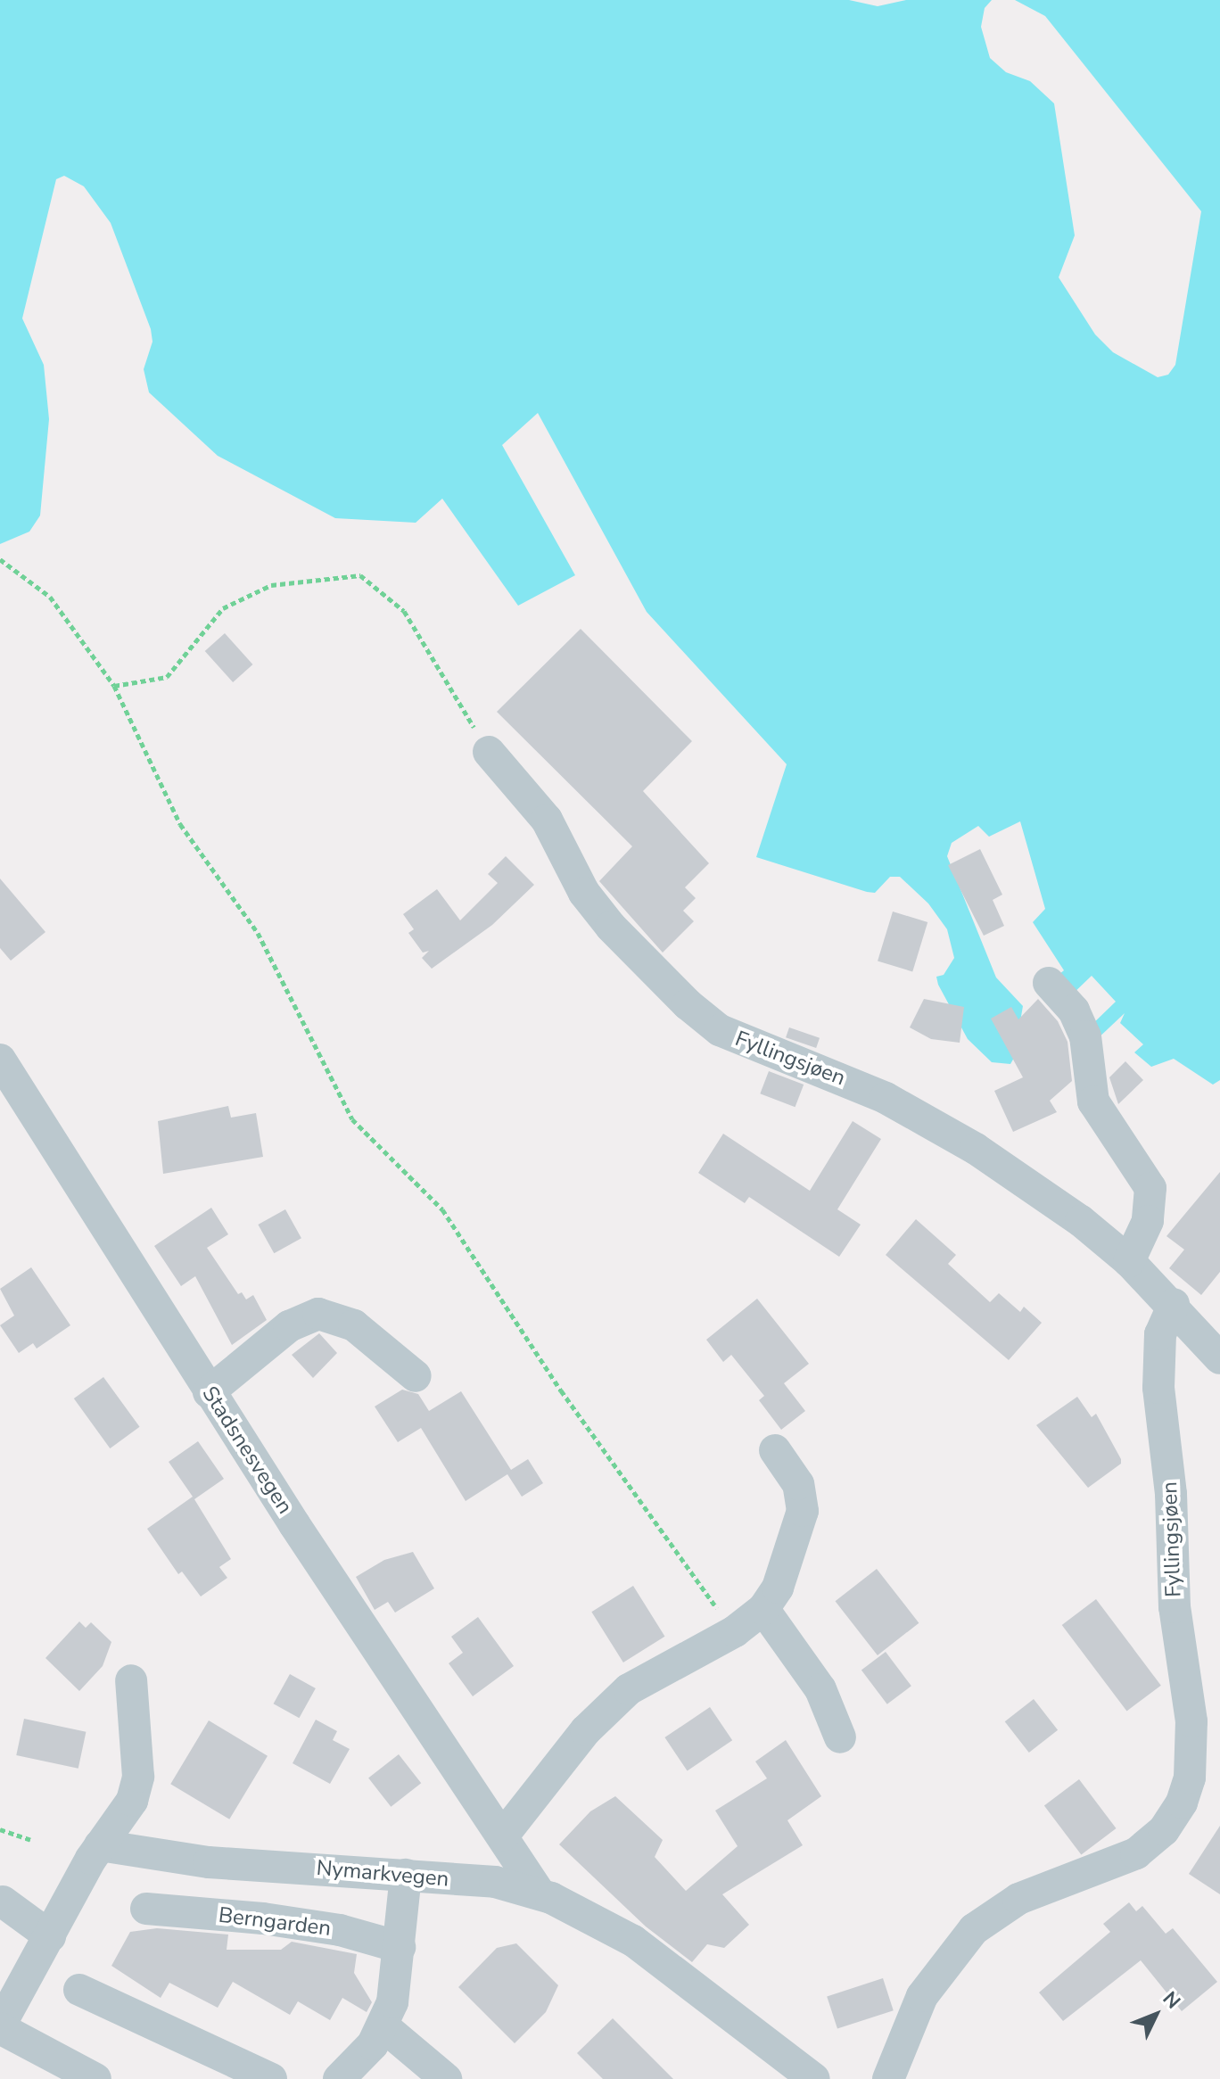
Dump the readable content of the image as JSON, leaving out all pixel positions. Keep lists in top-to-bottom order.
{
  "streets": {
    "street": [
      "Fyllingsjøen",
      "Stadsnesvegen",
      "Nymarkvegen",
      "Berngarden"
    ]
  },
  "crossings": [
    ["Stadsnesvegen", "Nymarkvegen"]
  ],
  "north": "top right"
}
